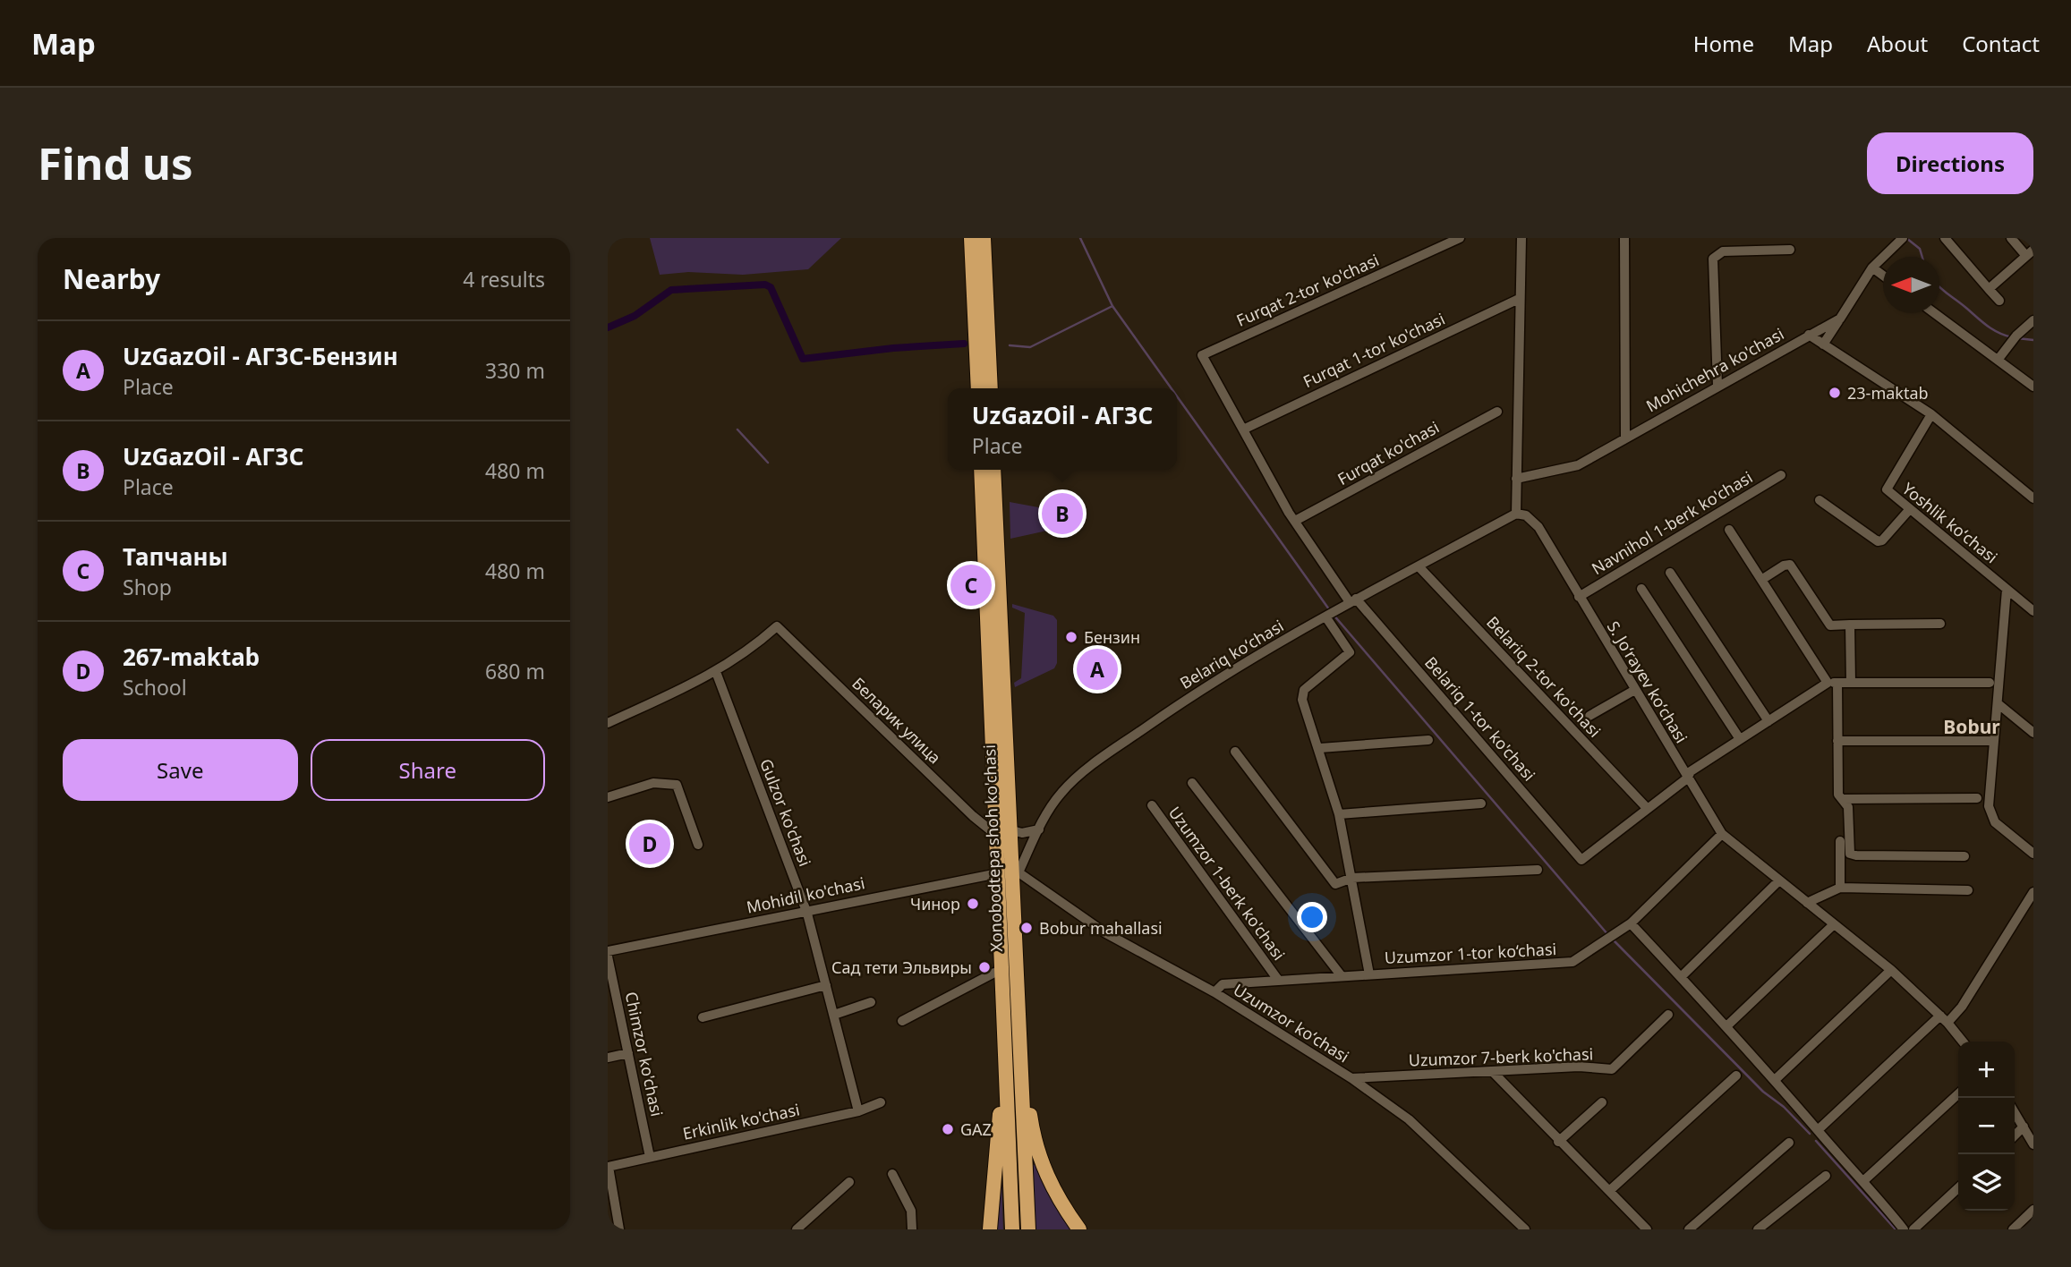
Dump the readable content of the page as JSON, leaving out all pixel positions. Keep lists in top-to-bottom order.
{
  "streets": {
    "highway": ["Xonobodtepa shoh ko'chasi"],
    "street": [
      "Furqat 2-tor ko'chasi",
      "Furqat 1-tor ko'chasi",
      "Mohichehra ko'chasi",
      "Furqat ko'chasi",
      "Navnihol 1-berk ko'chasi",
      "Yoshlik koʻchasi",
      "Belariq koʻchasi",
      "Belariq 2-tor ko'chasi",
      "S. Joʻrayev koʻchasi",
      "Belariq 1-tor ko'chasi",
      "Беларик улица",
      "Gulzor ko'chasi",
      "Uzumzor 1-berk ko'chasi",
      "Mohidil ko'chasi",
      "Uzumzor 1-tor ko‘chasi",
      "Uzumzor koʻchasi",
      "Chimzor ko'chasi",
      "Uzumzor 7-berk ko'chasi",
      "Erkinlik ko'chasi"
    ]
  },
  "crossings": [
    ["Furqat 2-tor ko'chasi", "Belariq 1-tor ko'chasi"],
    ["Furqat 1-tor ko'chasi", "Belariq 1-tor ko'chasi"],
    ["Furqat ko'chasi", "Belariq 1-tor ko'chasi"],
    ["Navnihol 1-berk ko'chasi", "S. Joʻrayev koʻchasi"],
    ["Belariq koʻchasi", "Belariq 2-tor ko'chasi"],
    ["Belariq koʻchasi", "S. Joʻrayev koʻchasi"],
    ["Belariq koʻchasi", "Belariq 1-tor ko'chasi"],
    ["Belariq koʻchasi", "Xonobodtepa shoh ko'chasi"],
    ["Belariq koʻchasi", "Mohidil ko'chasi"],
    ["Belariq koʻchasi", "Uzumzor koʻchasi"],
    ["Belariq 2-tor ko'chasi", "Belariq 1-tor ko'chasi"],
    ["S. Joʻrayev koʻchasi", "Uzumzor 1-tor ko‘chasi"],
    ["Беларик улица", "Gulzor ko'chasi"],
    ["Беларик улица", "Xonobodtepa shoh ko'chasi"],
    ["Gulzor ko'chasi", "Mohidil ko'chasi"],
    ["Gulzor ko'chasi", "Erkinlik ko'chasi"],
    ["Xonobodtepa shoh ko'chasi", "Mohidil ko'chasi"],
    ["Xonobodtepa shoh ko'chasi", "Uzumzor koʻchasi"],
    ["Uzumzor 1-berk ko'chasi", "Uzumzor 1-tor ko‘chasi"],
    ["Mohidil ko'chasi", "Uzumzor koʻchasi"],
    ["Uzumzor 1-tor ko‘chasi", "Uzumzor koʻchasi"],
    ["Uzumzor koʻchasi", "Uzumzor 7-berk ko'chasi"],
    ["Chimzor ko'chasi", "Erkinlik ko'chasi"]
  ],
  "districts": ["Bobur"],
  "places": [
    "23-maktab",
    "Бензин",
    "Чинор",
    "Bobur mahallasi",
    "Сад тети Эльвиры",
    "GAZ"
  ],
  "north": "left",
  "page": {
    "header": "Map",
    "nav": [
      "Home",
      "Map",
      "About",
      "Contact"
    ],
    "buttons": [
      "Directions",
      ["Save", "Share"]
    ],
    "title": "Find us",
    "heading": ["Nearby", "4 results"],
    "list": [
      {
        "mark": "A",
        "name": "UzGazOil - АГЗС-Бензин",
        "note": "Place",
        "value": "330 m"
      },
      {
        "mark": "B",
        "name": "UzGazOil - АГЗС",
        "note": "Place",
        "value": "480 m"
      },
      {
        "mark": "C",
        "name": "Тапчаны",
        "note": "Shop",
        "value": "480 m"
      },
      {
        "mark": "D",
        "name": "267-maktab",
        "note": "School",
        "value": "680 m"
      }
    ],
    "popup": ["UzGazOil - АГЗС", "Place"],
    "pins": [
      "B",
      "C",
      "A",
      "D"
    ],
    "map_buttons": ["+", "−"]
  }
}
